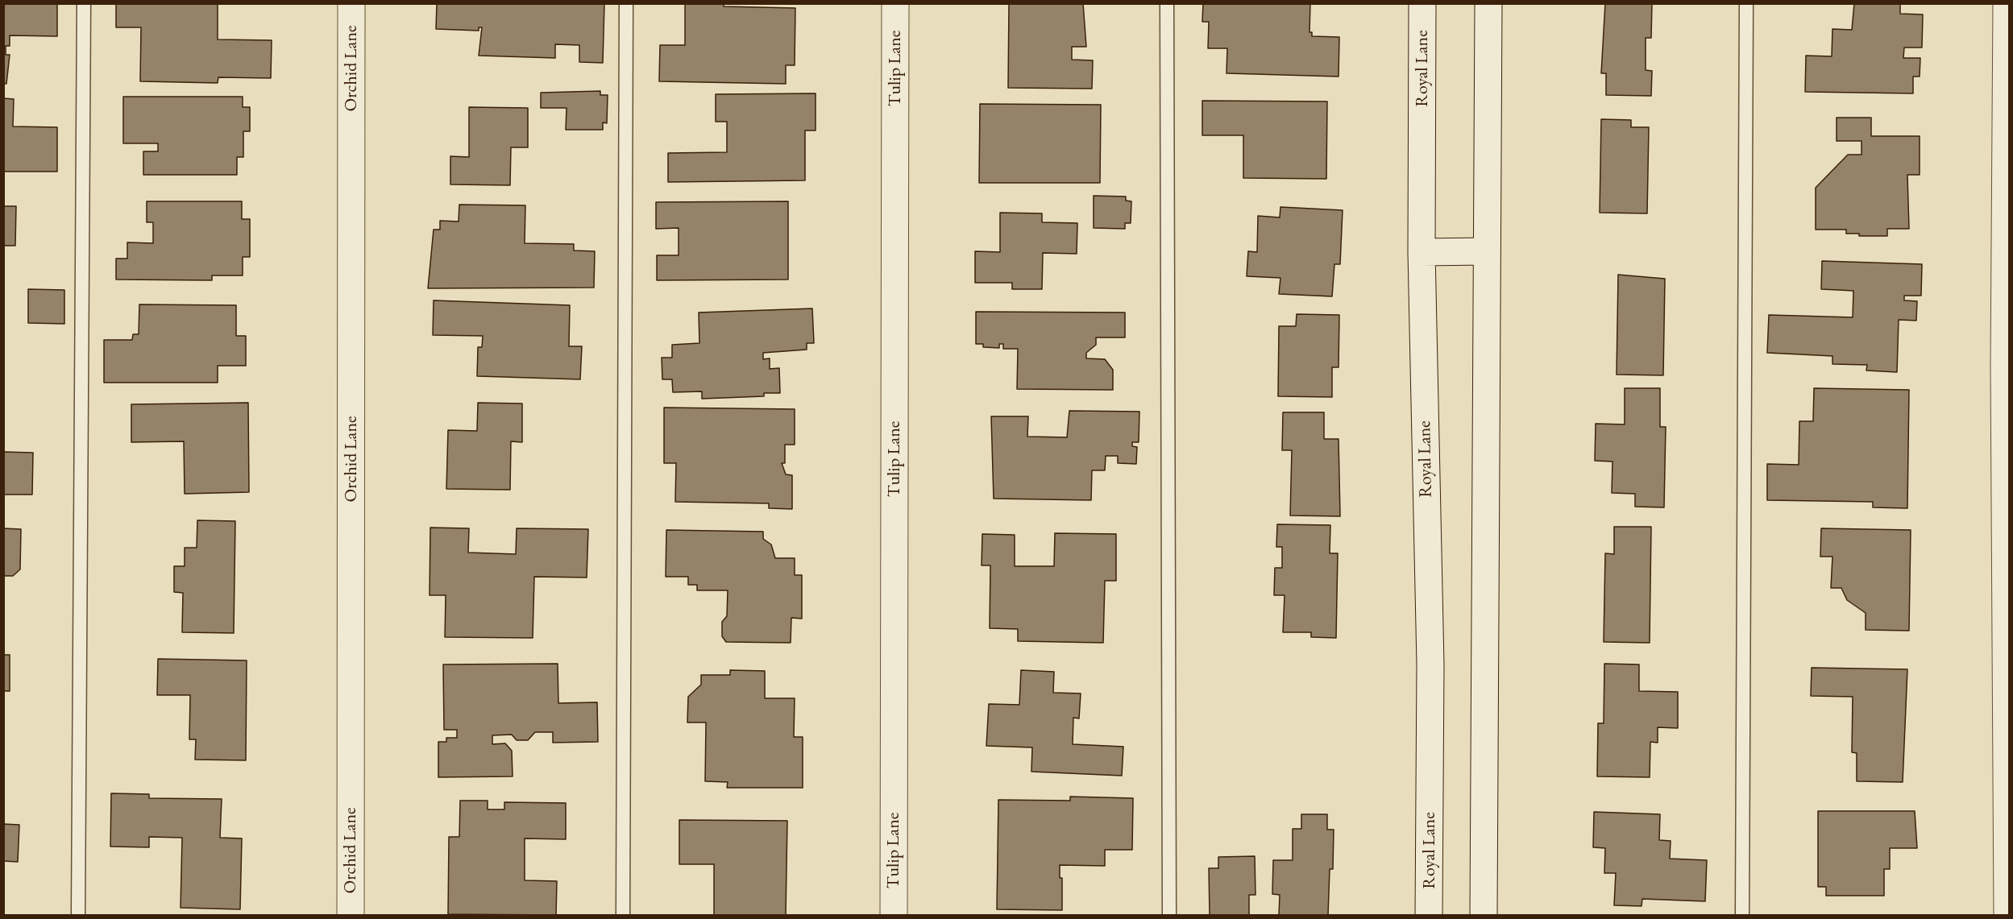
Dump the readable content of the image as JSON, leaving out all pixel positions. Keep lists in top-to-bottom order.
{
  "streets": {
    "street": ["Orchid Lane", "Tulip Lane", "Royal Lane"]
  }
}
